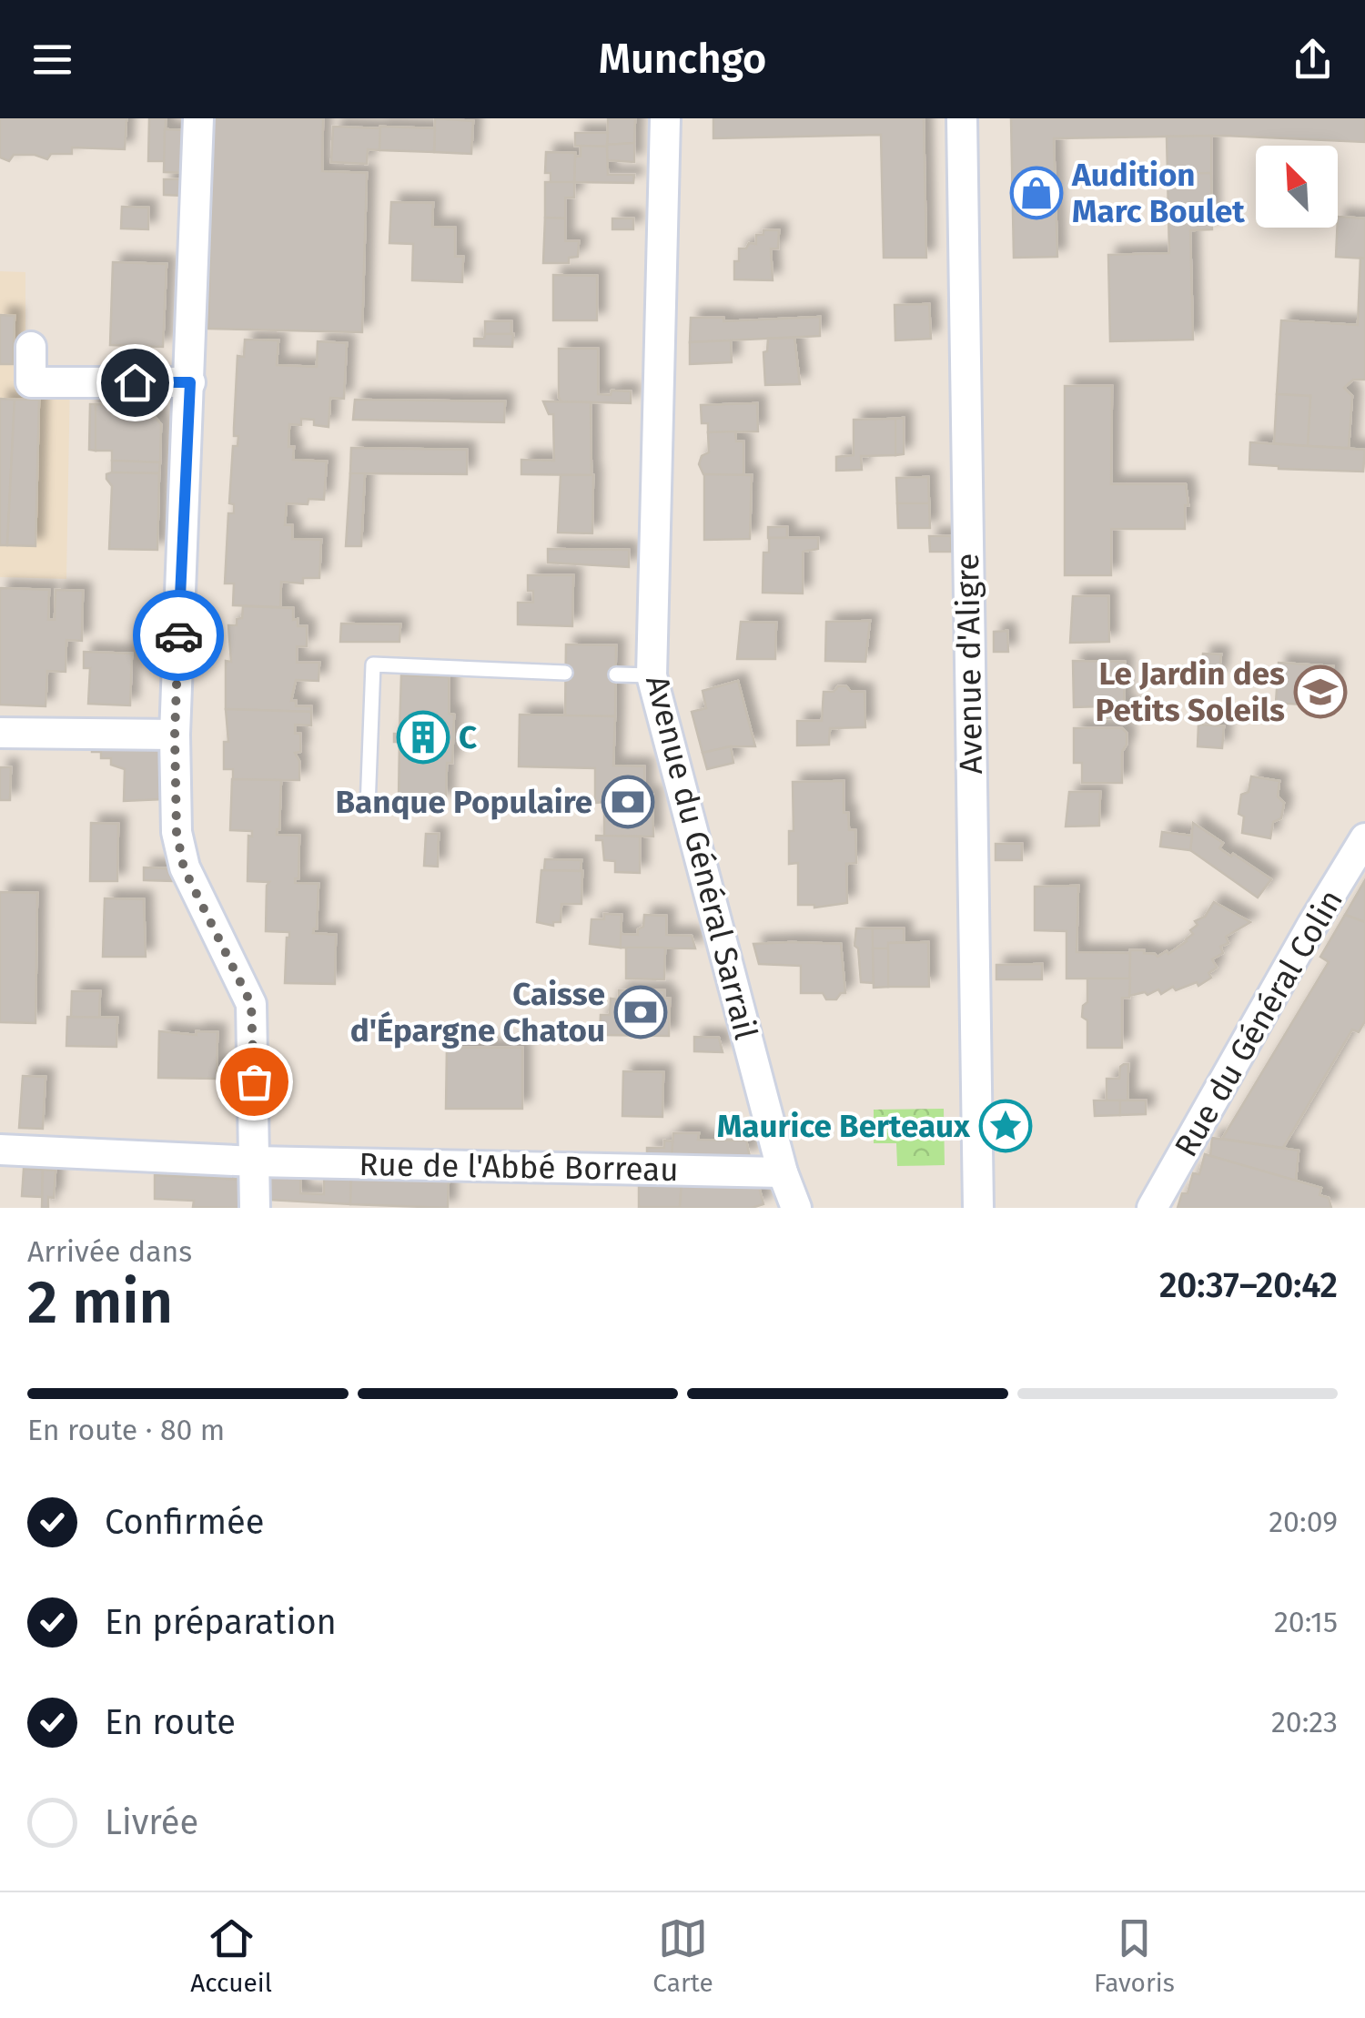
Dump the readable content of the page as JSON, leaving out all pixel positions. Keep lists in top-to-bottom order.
{
  "streets": {
    "street": [
      "Avenue d'Aligre",
      "Avenue du Général Sarrail",
      "Rue du Général Colin",
      "Rue de l'Abbé Borreau"
    ]
  },
  "crossings": [
    ["Avenue du Général Sarrail", "Rue de l'Abbé Borreau"]
  ],
  "places": {
    "shop": ["Audition Marc Boulet"],
    "school or university": ["Le Jardin des Petits Soleils"],
    "building": ["C"],
    "bank": ["Banque Populaire", "Caisse d'Épargne Chatou"],
    "place": ["Maurice Berteaux"]
  },
  "north": "top left",
  "page": {
    "header": "Munchgo",
    "heading": ["2 min", "Arrivée dans", "20:37–20:42"],
    "bar": "En route · 80 m",
    "list": [
      ["Confirmée", "20:09"],
      ["En préparation", "20:15"],
      ["En route", "20:23"],
      "Livrée"
    ],
    "tabs": ["Accueil", "Carte", "Favoris"]
  }
}
